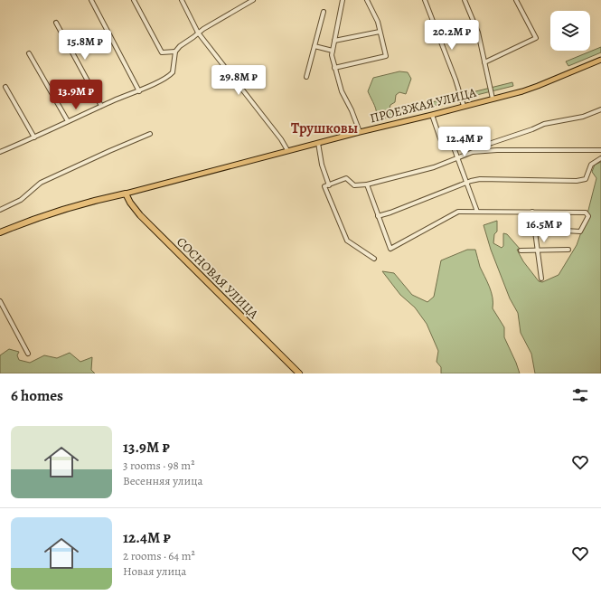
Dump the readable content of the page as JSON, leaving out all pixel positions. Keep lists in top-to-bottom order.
{
  "streets": {
    "highway": ["СОСНОВАЯ УЛИЦА"],
    "main road": ["ПРОЕЗЖАЯ УЛИЦА"]
  },
  "crossings": [
    ["ПРОЕЗЖАЯ УЛИЦА", "СОСНОВАЯ УЛИЦА"]
  ],
  "districts": ["Трушковы"],
  "page": {
    "price": [
      "20.2M ₽",
      "15.8M ₽",
      "29.8M ₽",
      "13.9M ₽",
      "12.4M ₽",
      "16.5M ₽"
    ],
    "heading": "6 homes",
    "list": [
      {
        "name": "13.9M ₽",
        "note": "3 rooms · 98 m² · Весенняя улица"
      },
      {
        "name": "12.4M ₽",
        "note": "2 rooms · 64 m² · Новая улица"
      }
    ]
  }
}
